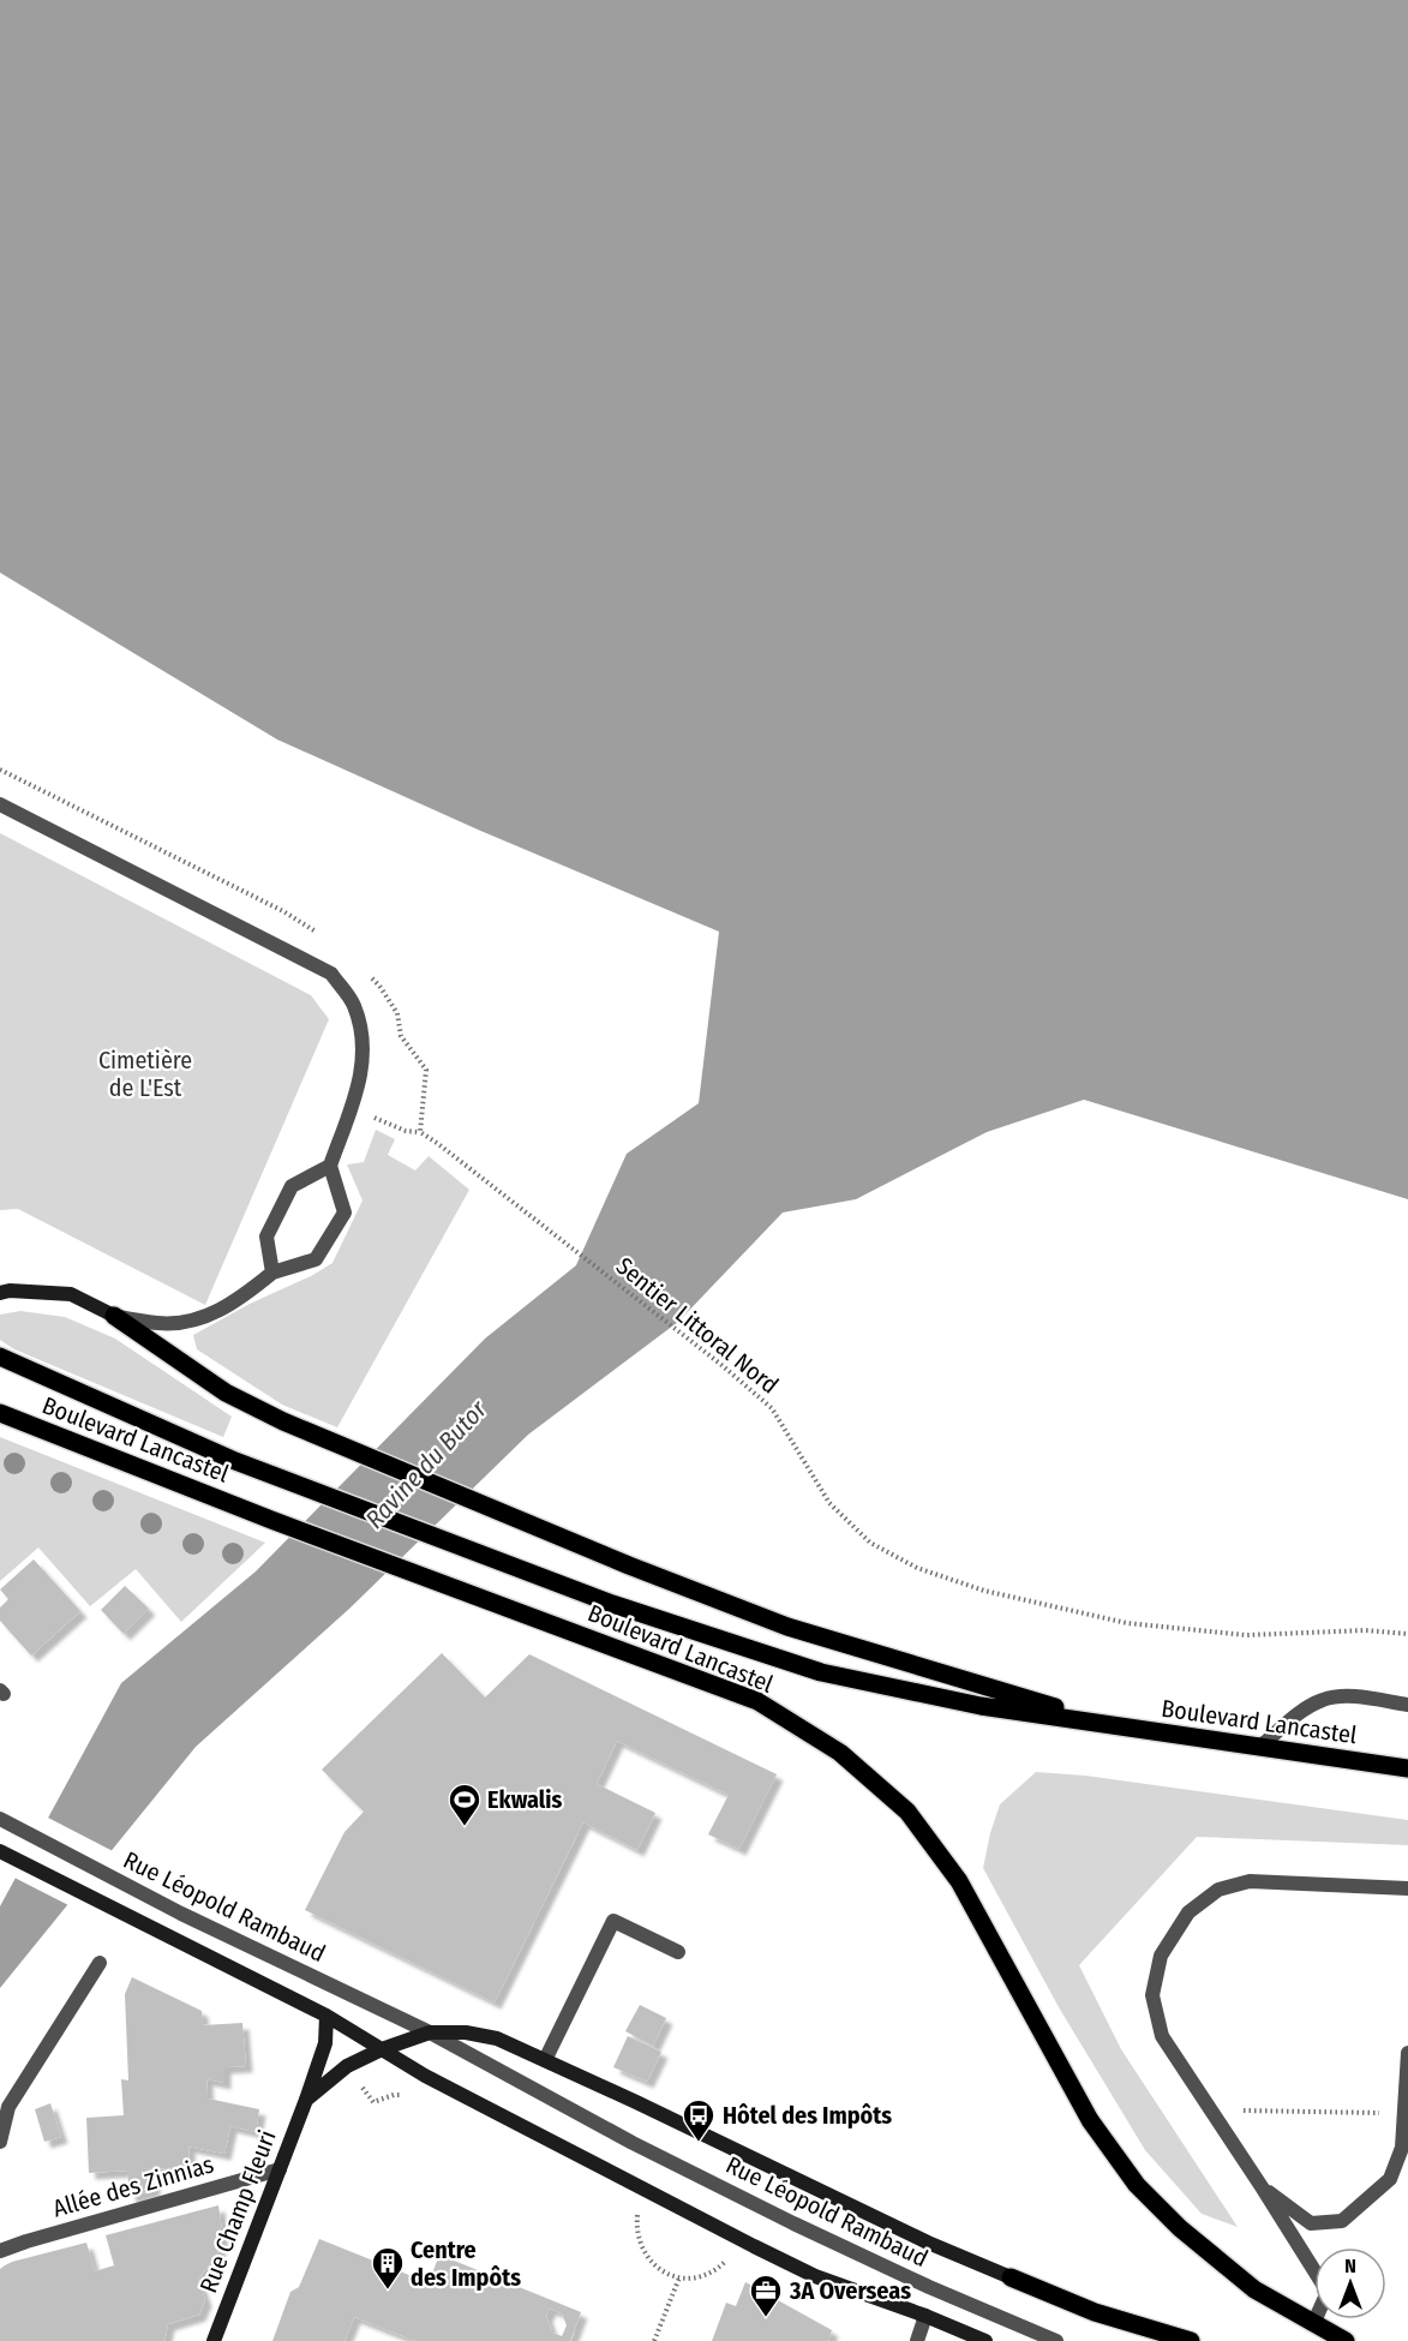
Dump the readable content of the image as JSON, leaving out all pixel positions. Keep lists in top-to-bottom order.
{
  "streets": {
    "main road": ["Boulevard Lancastel"],
    "street": ["Rue Léopold Rambaud", "Allée des Zinnias", "Rue Champ Fleuri"],
    "path": ["Sentier Littoral Nord"]
  },
  "crossings": [
    ["Rue Léopold Rambaud", "Rue Champ Fleuri"],
    ["Allée des Zinnias", "Rue Champ Fleuri"]
  ],
  "water": ["Ravine du Butor"],
  "parks": ["Cimetière de L'Est"],
  "places": {
    "sports": ["Ekwalis"],
    "bus stop": ["Hôtel des Impôts"],
    "building": ["Centre des Impôts"],
    "office": ["3A Overseas"]
  },
  "north": "top"
}
